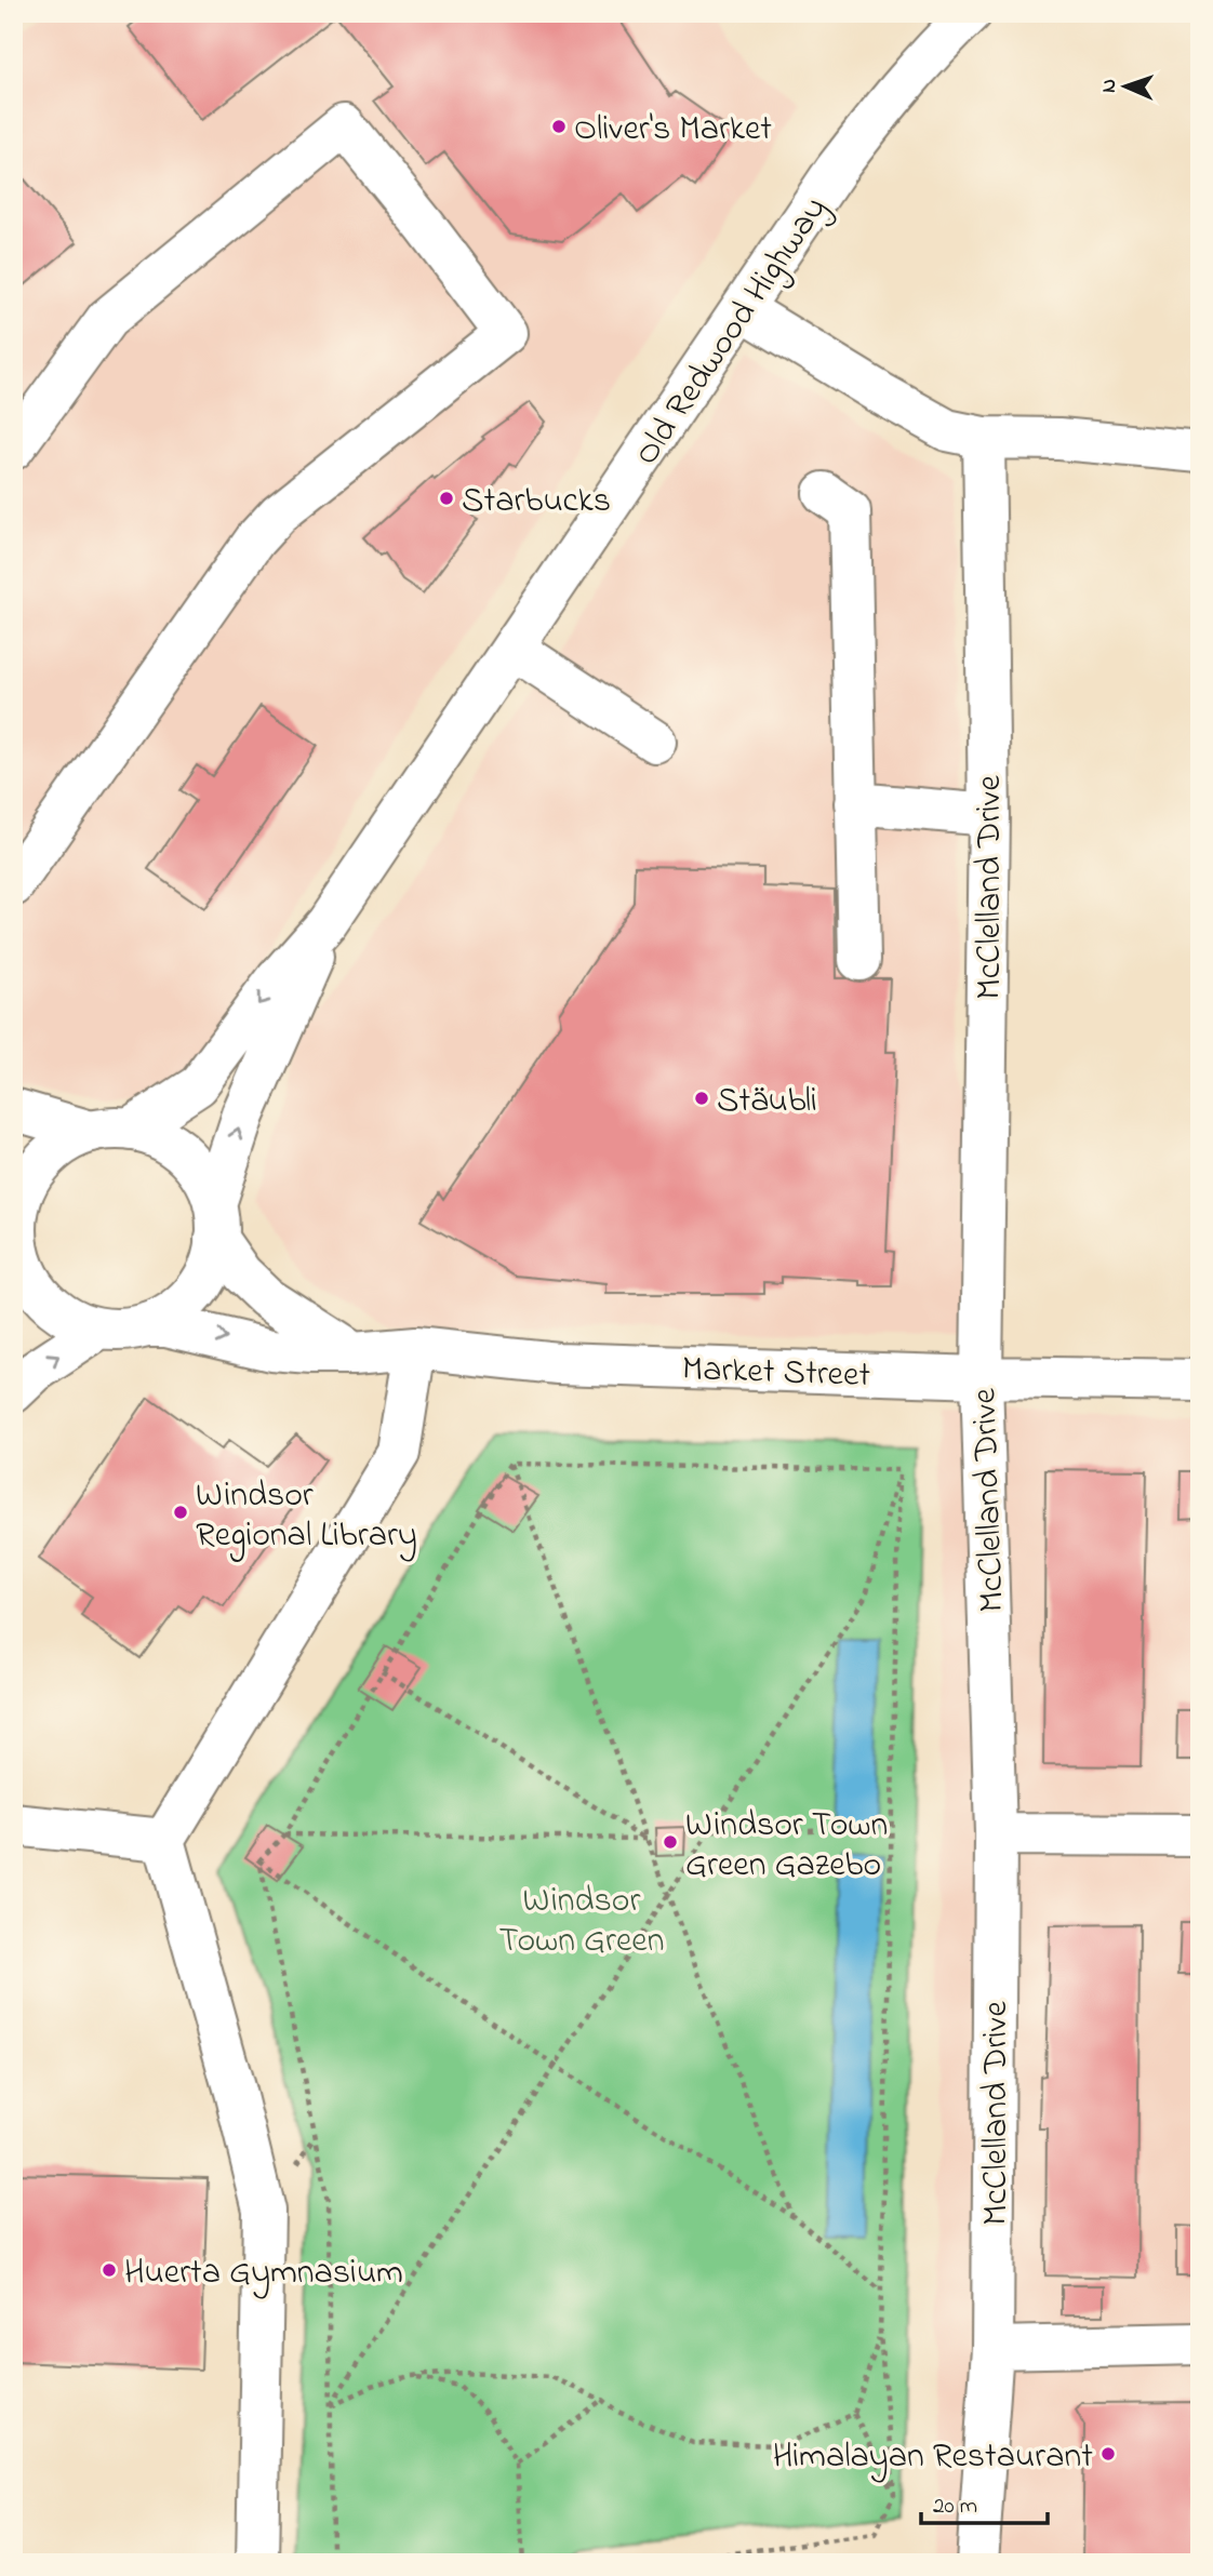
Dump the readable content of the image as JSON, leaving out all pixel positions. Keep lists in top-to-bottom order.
{
  "streets": {
    "street": ["Old Redwood Highway", "McClelland Drive", "Market Street"]
  },
  "crossings": [
    ["Old Redwood Highway", "Market Street"],
    ["McClelland Drive", "Market Street"]
  ],
  "parks": ["Windsor Town Green"],
  "places": [
    "Oliver's Market",
    "Starbucks",
    "Stäubli",
    "Windsor Regional Library",
    "Windsor Town Green Gazebo",
    "Huerta Gymnasium",
    "Himalayan Restaurant"
  ],
  "scale_bar": "20 m",
  "north": "left"
}
